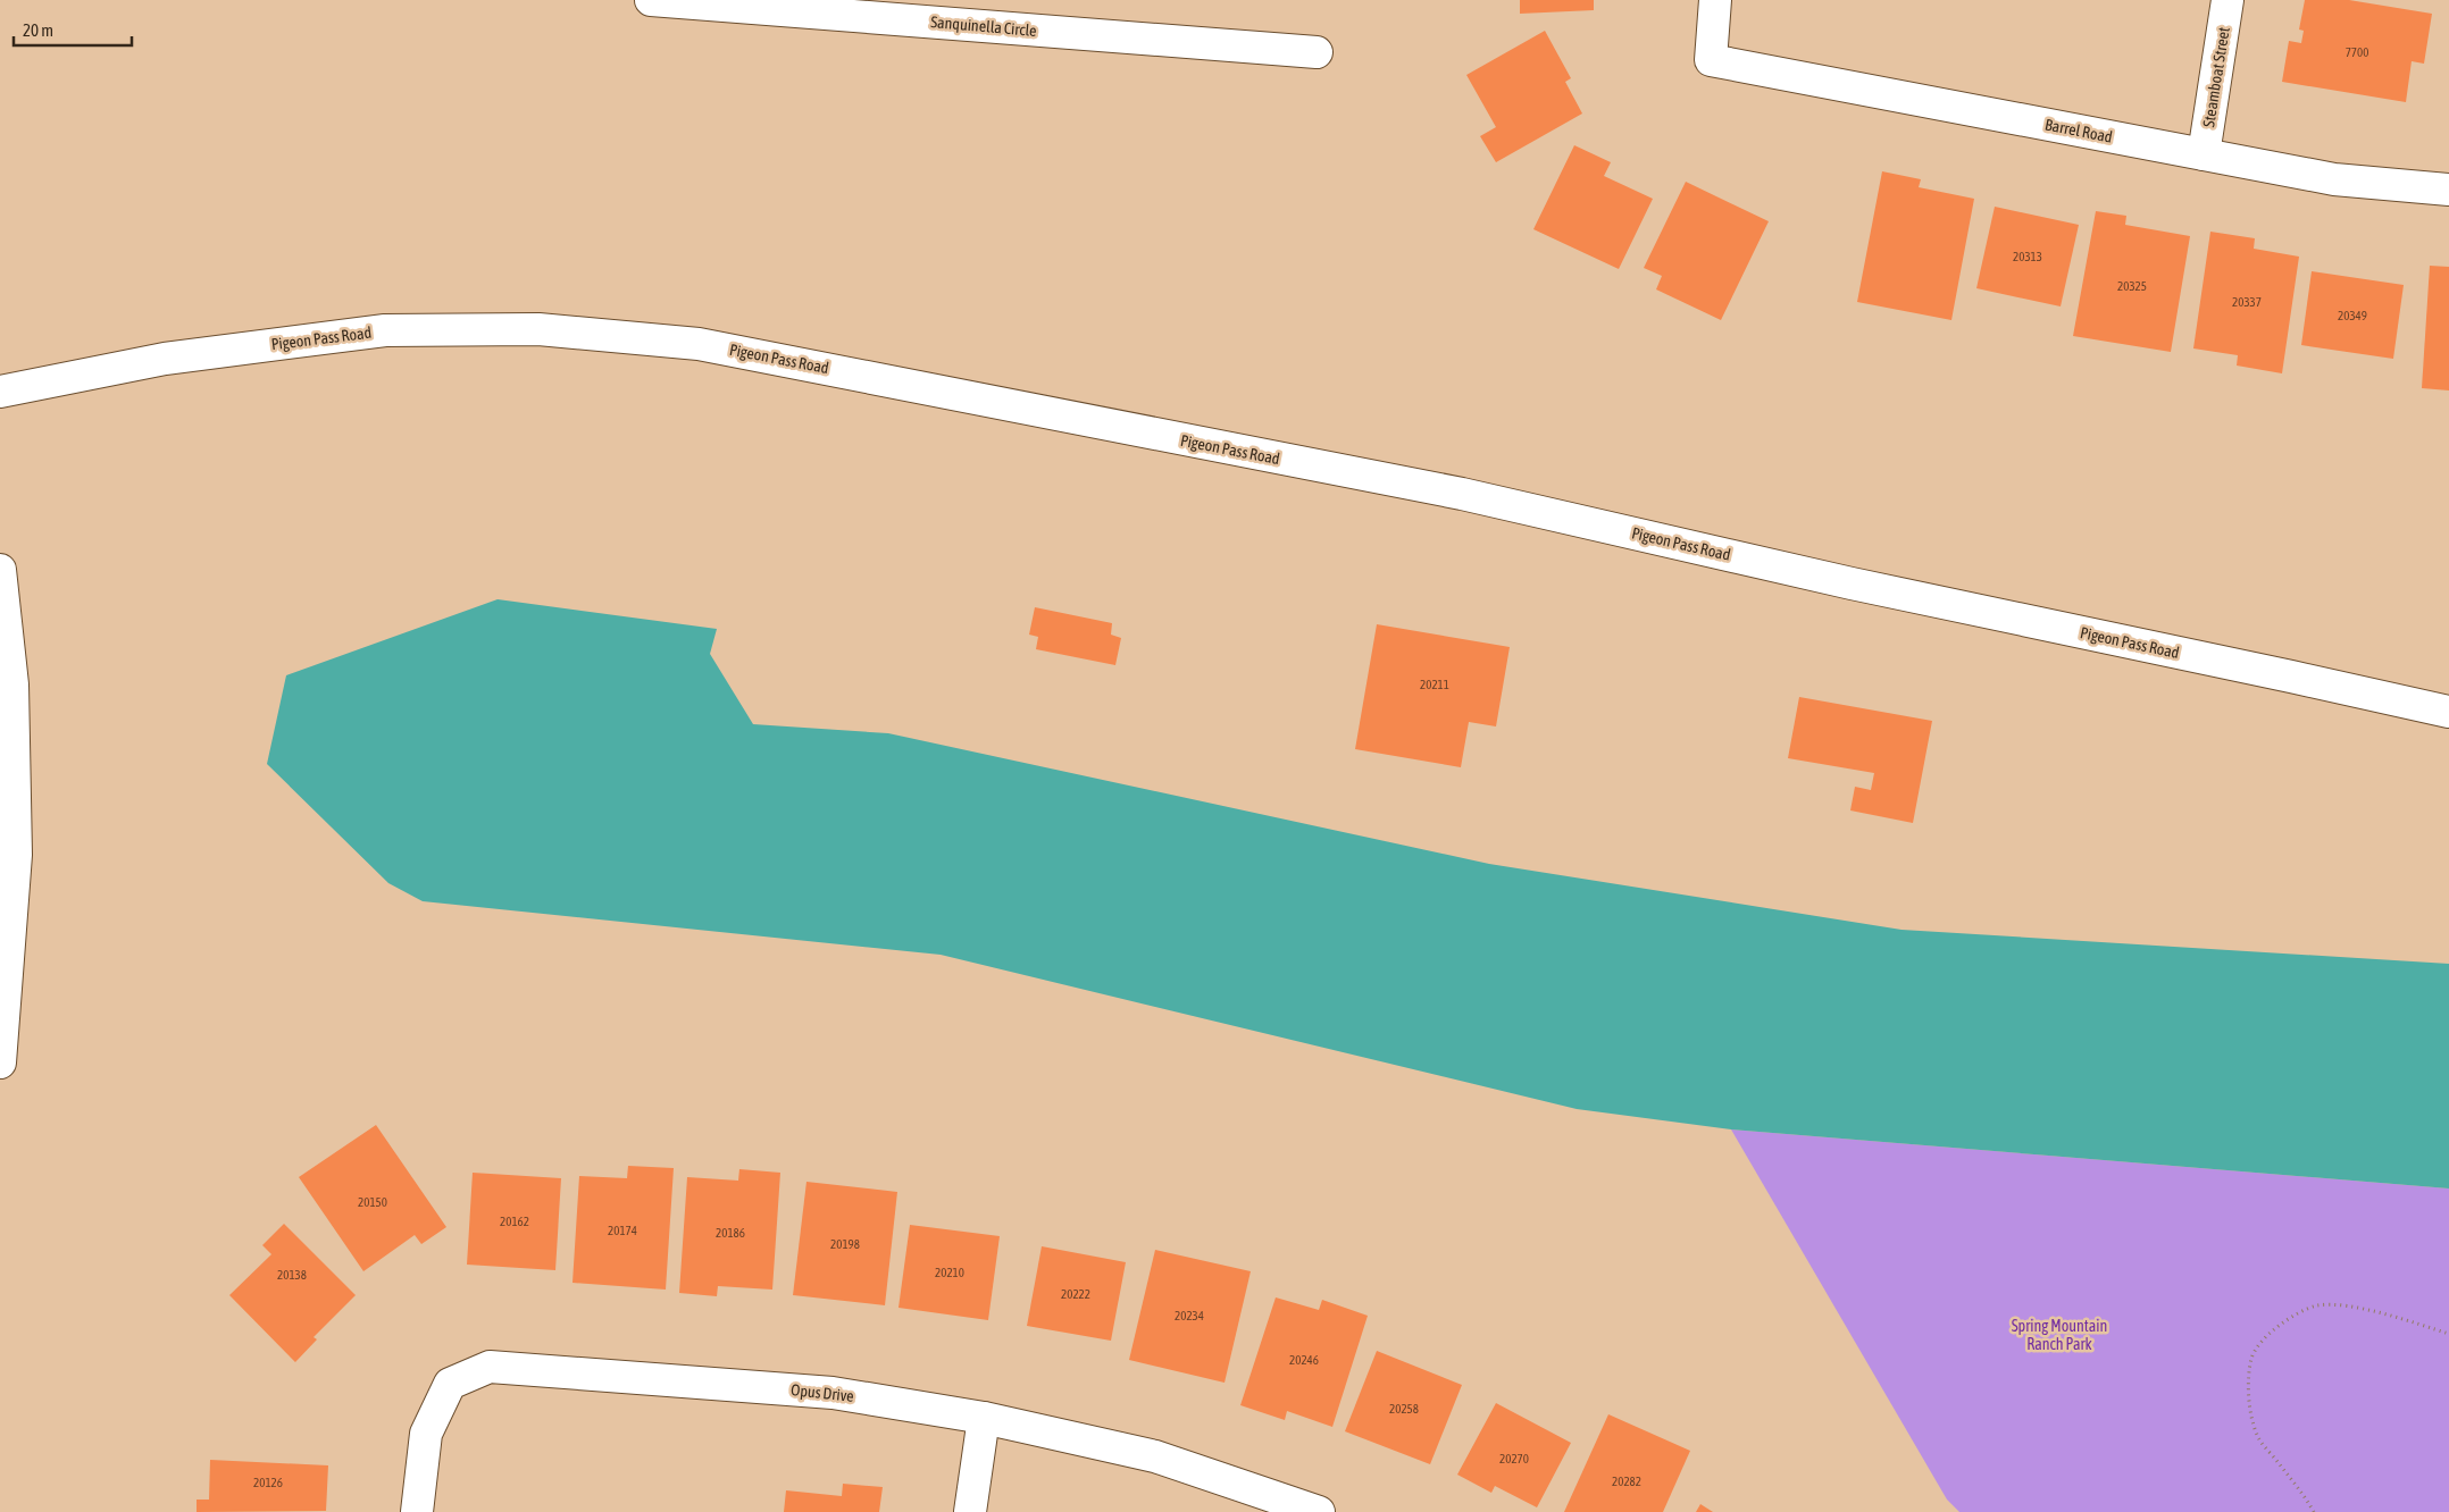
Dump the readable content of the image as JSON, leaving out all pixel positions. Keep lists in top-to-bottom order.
{
  "streets": {
    "street": [
      "Sanquinella Circle",
      "Steamboat Street",
      "Barrel Road",
      "Pigeon Pass Road",
      "Opus Drive"
    ]
  },
  "crossings": [
    ["Steamboat Street", "Barrel Road"]
  ],
  "parks": ["Spring Mountain Ranch Park"],
  "house_numbers": [
    "7700",
    "20313",
    "20325",
    "20337",
    "20349",
    "20211",
    "20150",
    "20162",
    "20174",
    "20186",
    "20198",
    "20210",
    "20138",
    "20222",
    "20234",
    "20246",
    "20258",
    "20270",
    "20282",
    "20126"
  ],
  "scale_bar": "20 m"
}
